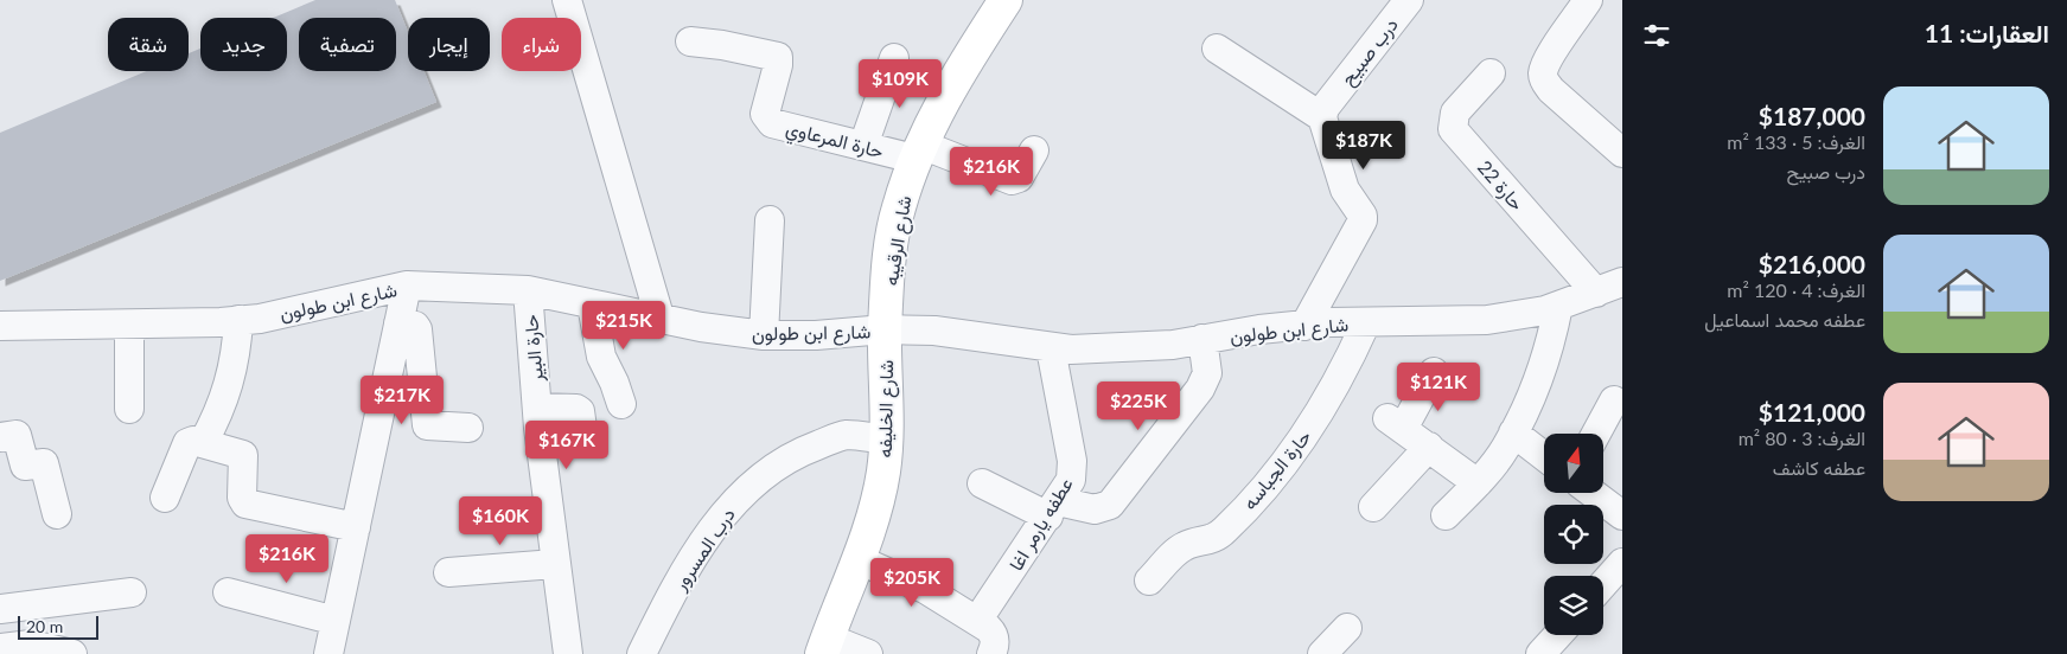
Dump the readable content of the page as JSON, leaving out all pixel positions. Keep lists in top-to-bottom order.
{
  "streets": {
    "street": [
      "درب صبيح",
      "حارة المرعاوي",
      "حارة 22",
      "شارع الرقيبه",
      "شارع ابن طولون",
      "حارة البير",
      "شارع الخليفه",
      "حارة الجباسه",
      "عطفه يارمر اغا",
      "درب المسرور"
    ]
  },
  "crossings": [
    ["حارة المرعاوي", "شارع الرقيبه"],
    ["حارة 22", "شارع ابن طولون"],
    ["شارع الرقيبه", "شارع ابن طولون"],
    ["شارع الرقيبه", "شارع الخليفه"],
    ["شارع ابن طولون", "حارة البير"],
    ["شارع ابن طولون", "شارع الخليفه"],
    ["شارع ابن طولون", "حارة الجباسه"],
    ["شارع ابن طولون", "عطفه يارمر اغا"],
    ["شارع الخليفه", "درب المسرور"]
  ],
  "scale_bar": "20 m",
  "north": "top",
  "page": {
    "heading": "العقارات: 11",
    "chip": [
      "شراء",
      "إيجار",
      "تصفية",
      "جديد",
      "شقة"
    ],
    "price": [
      "$109K",
      "$187K",
      "$216K",
      "$215K",
      "$121K",
      "$217K",
      "$225K",
      "$167K",
      "$160K",
      "$216K",
      "$205K"
    ],
    "list": [
      {
        "name": "$187,000",
        "note": "الغرف: 5 · 133 m² · درب صبيح"
      },
      {
        "name": "$216,000",
        "note": "الغرف: 4 · 120 m² · عطفه محمد اسماعيل"
      },
      {
        "name": "$121,000",
        "note": "الغرف: 3 · 80 m² · عطفه كاشف"
      }
    ],
    "scale": "20 m"
  }
}
